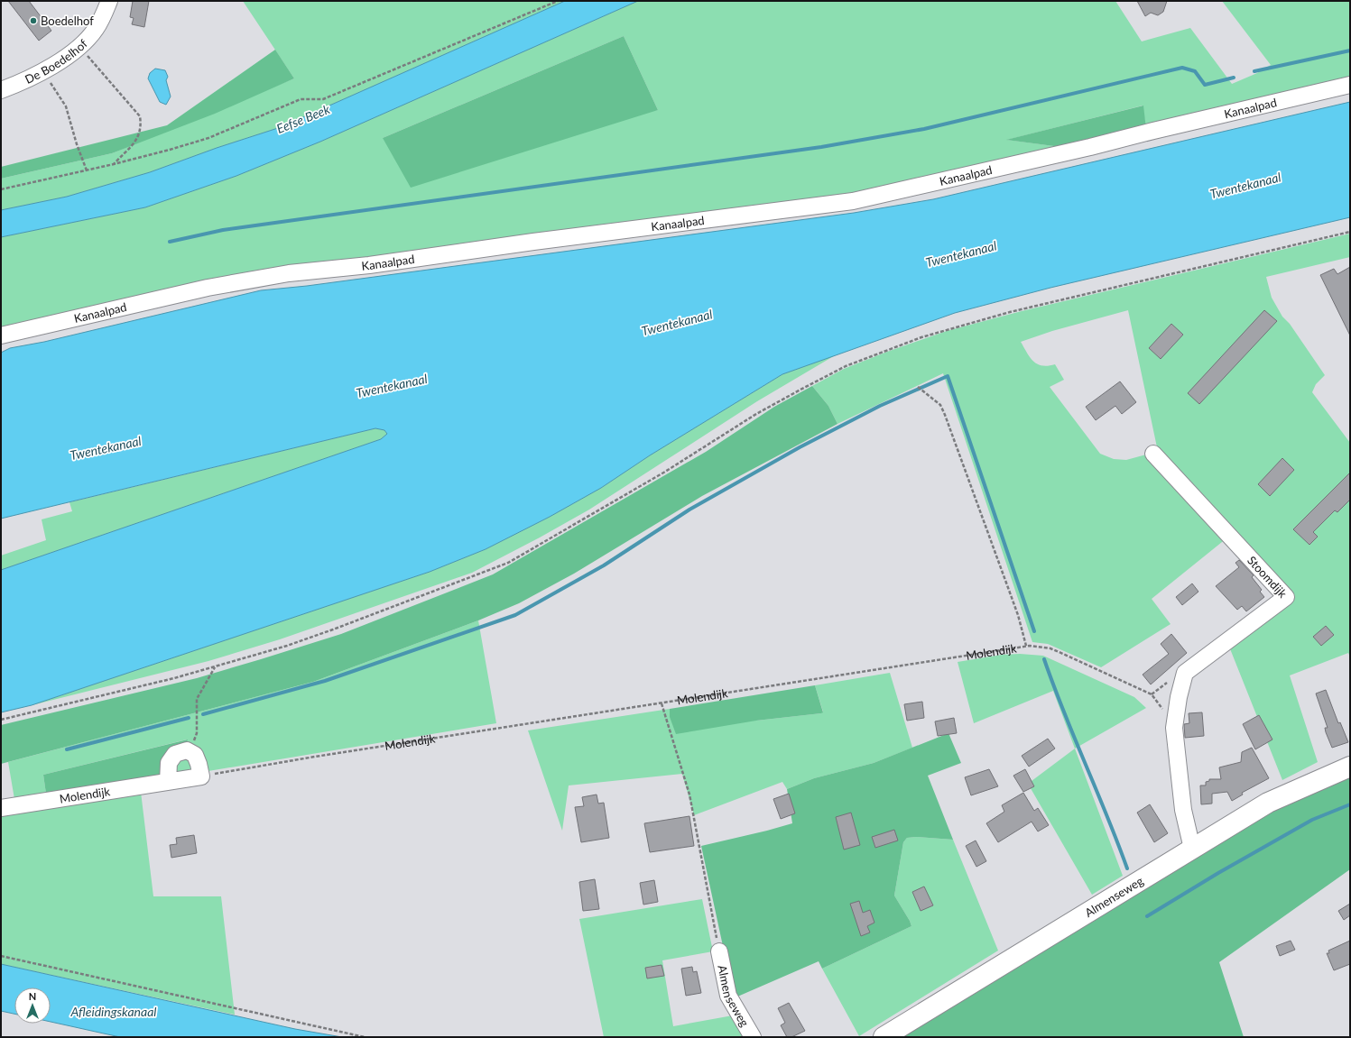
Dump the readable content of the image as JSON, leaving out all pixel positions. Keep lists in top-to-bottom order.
{
  "streets": {
    "main road": ["Almenseweg"],
    "street": [
      "De Boedelhof",
      "Kanaalpad",
      "Stoomdijk",
      "Molendijk"
    ]
  },
  "crossings": [
    ["Stoomdijk", "Molendijk"],
    ["Molendijk", "Almenseweg"]
  ],
  "water": ["Eefse Beek", "Twentekanaal", "Afleidingskanaal"],
  "places": ["Boedelhof"],
  "north": "top"
}
